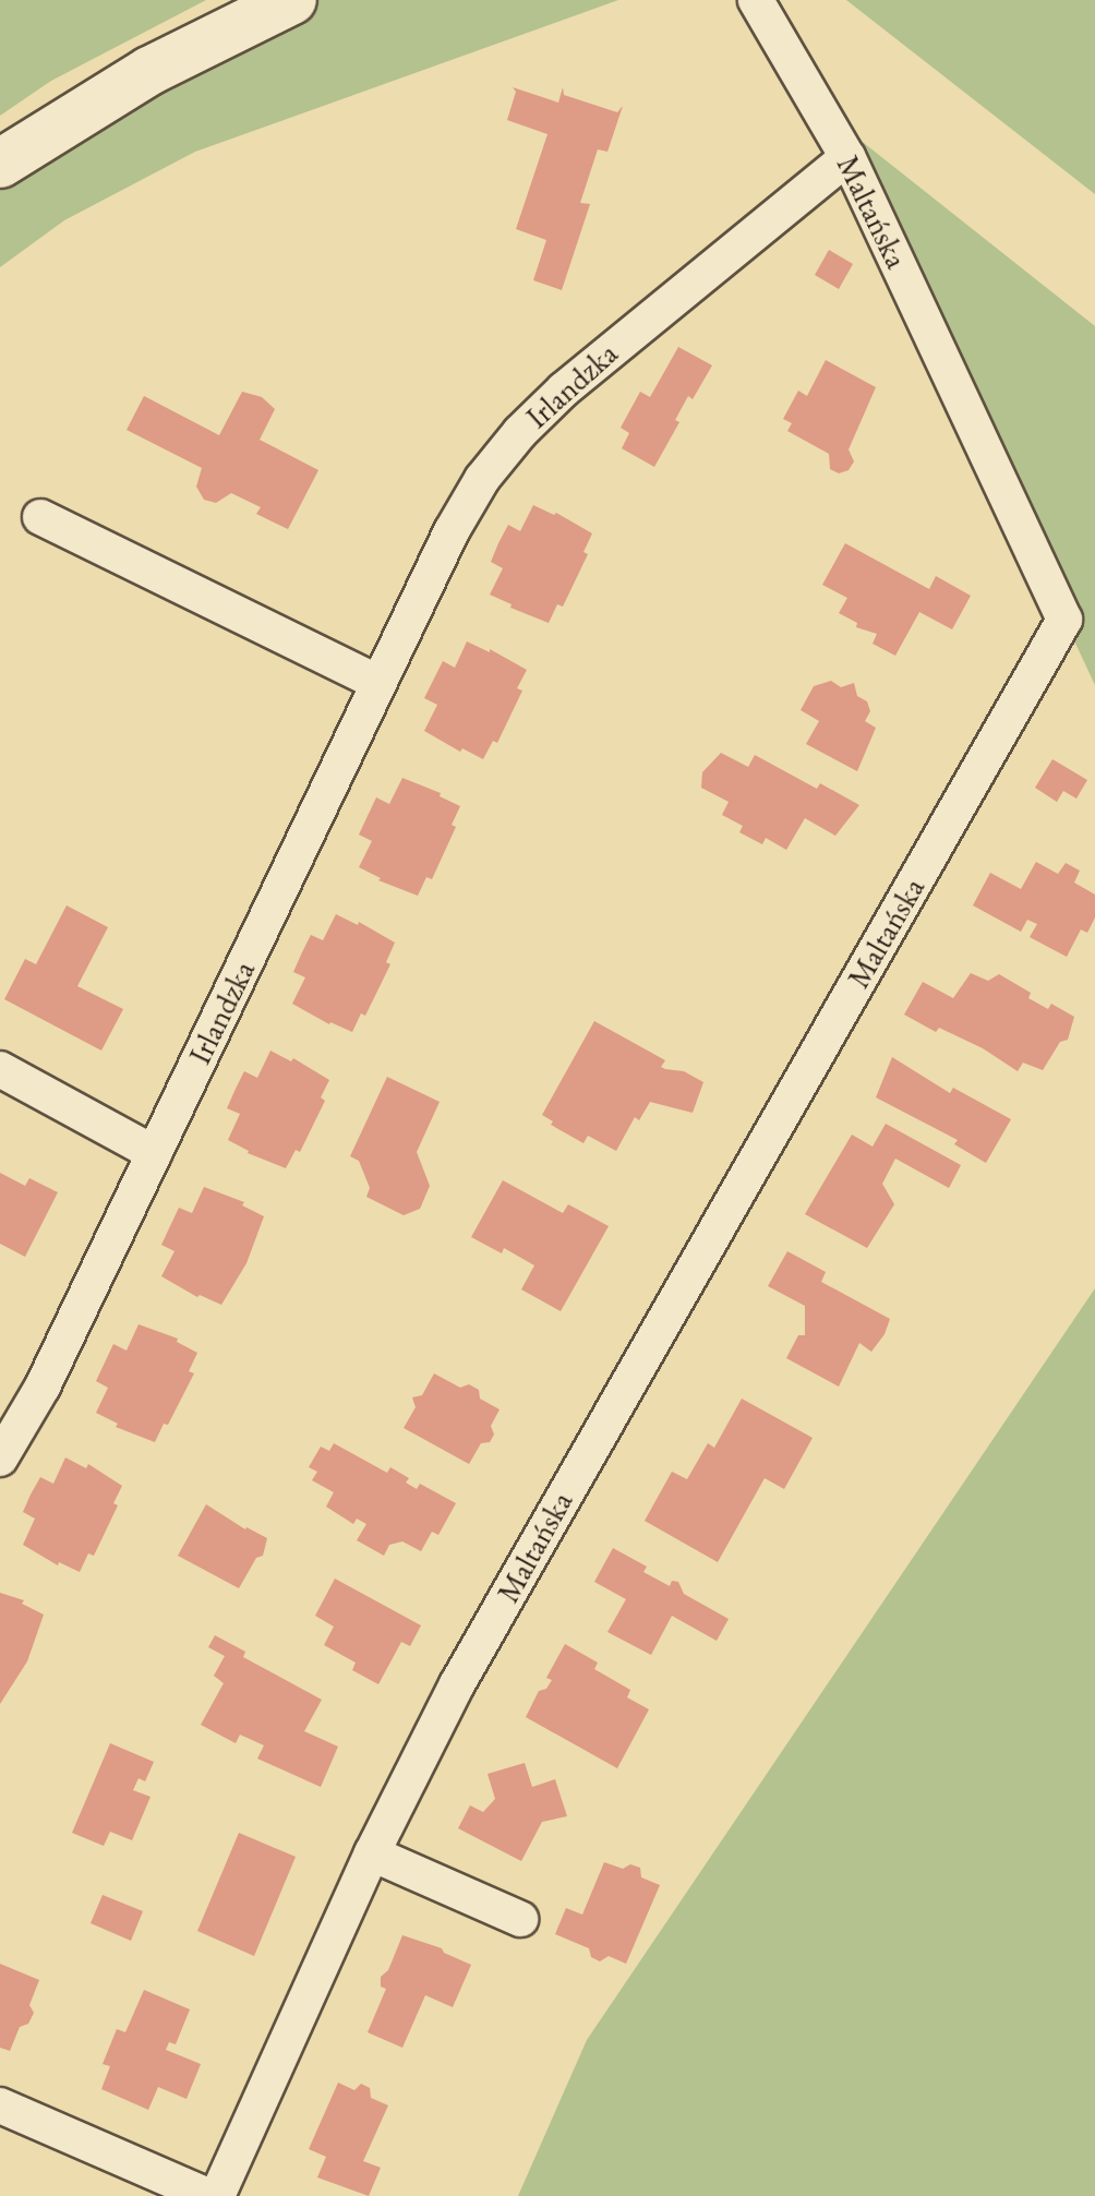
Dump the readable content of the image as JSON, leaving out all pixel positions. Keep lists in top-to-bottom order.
{
  "streets": {
    "street": ["Maltańska", "Irlandzka"]
  },
  "crossings": [
    ["Maltańska", "Irlandzka"]
  ]
}
